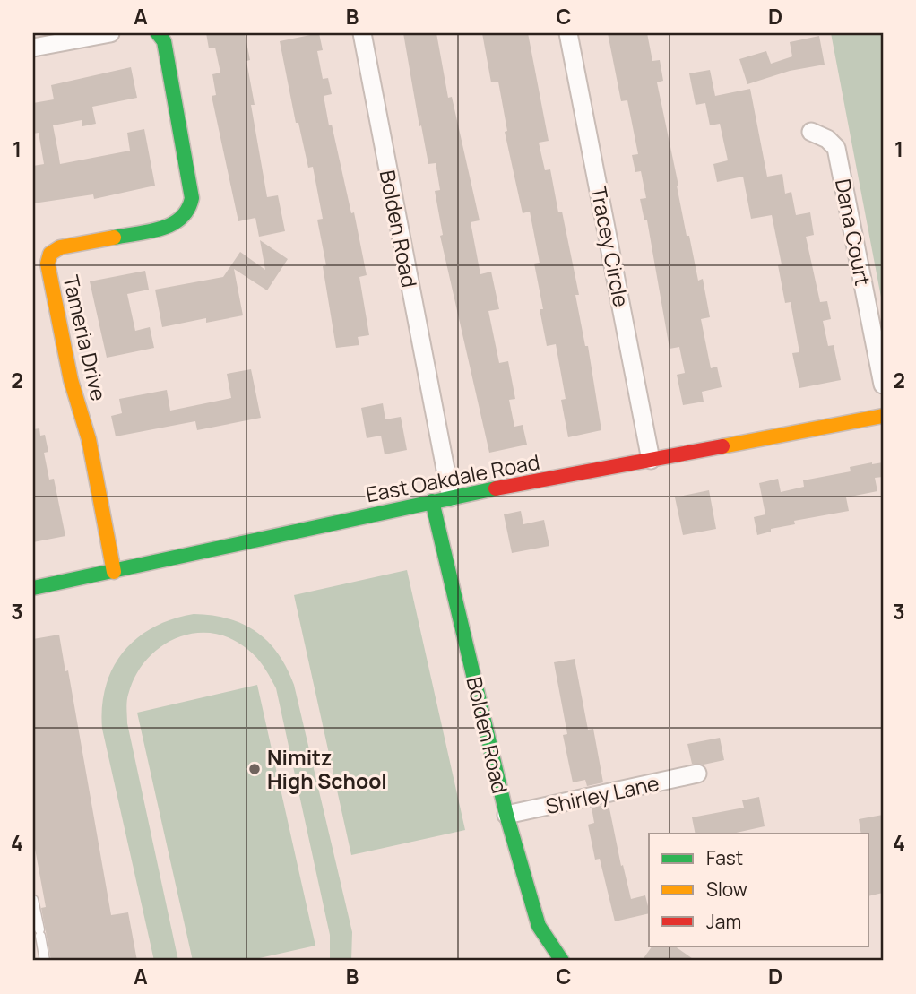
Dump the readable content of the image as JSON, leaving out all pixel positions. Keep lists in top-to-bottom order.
{
  "streets": {
    "street": [
      "Bolden Road",
      "Dana Court",
      "Tracey Circle",
      "Tameria Drive",
      "East Oakdale Road",
      "Shirley Lane"
    ]
  },
  "crossings": [
    ["Bolden Road", "East Oakdale Road"],
    ["Bolden Road", "Shirley Lane"],
    ["Tracey Circle", "East Oakdale Road"],
    ["Tameria Drive", "East Oakdale Road"]
  ],
  "places": ["Nimitz High School"],
  "legend": ["Fast", "Slow", "Jam"],
  "grid": {
    "columns": [
      "A",
      "B",
      "C",
      "D"
    ],
    "rows": [
      "1",
      "2",
      "3",
      "4"
    ]
  }
}
